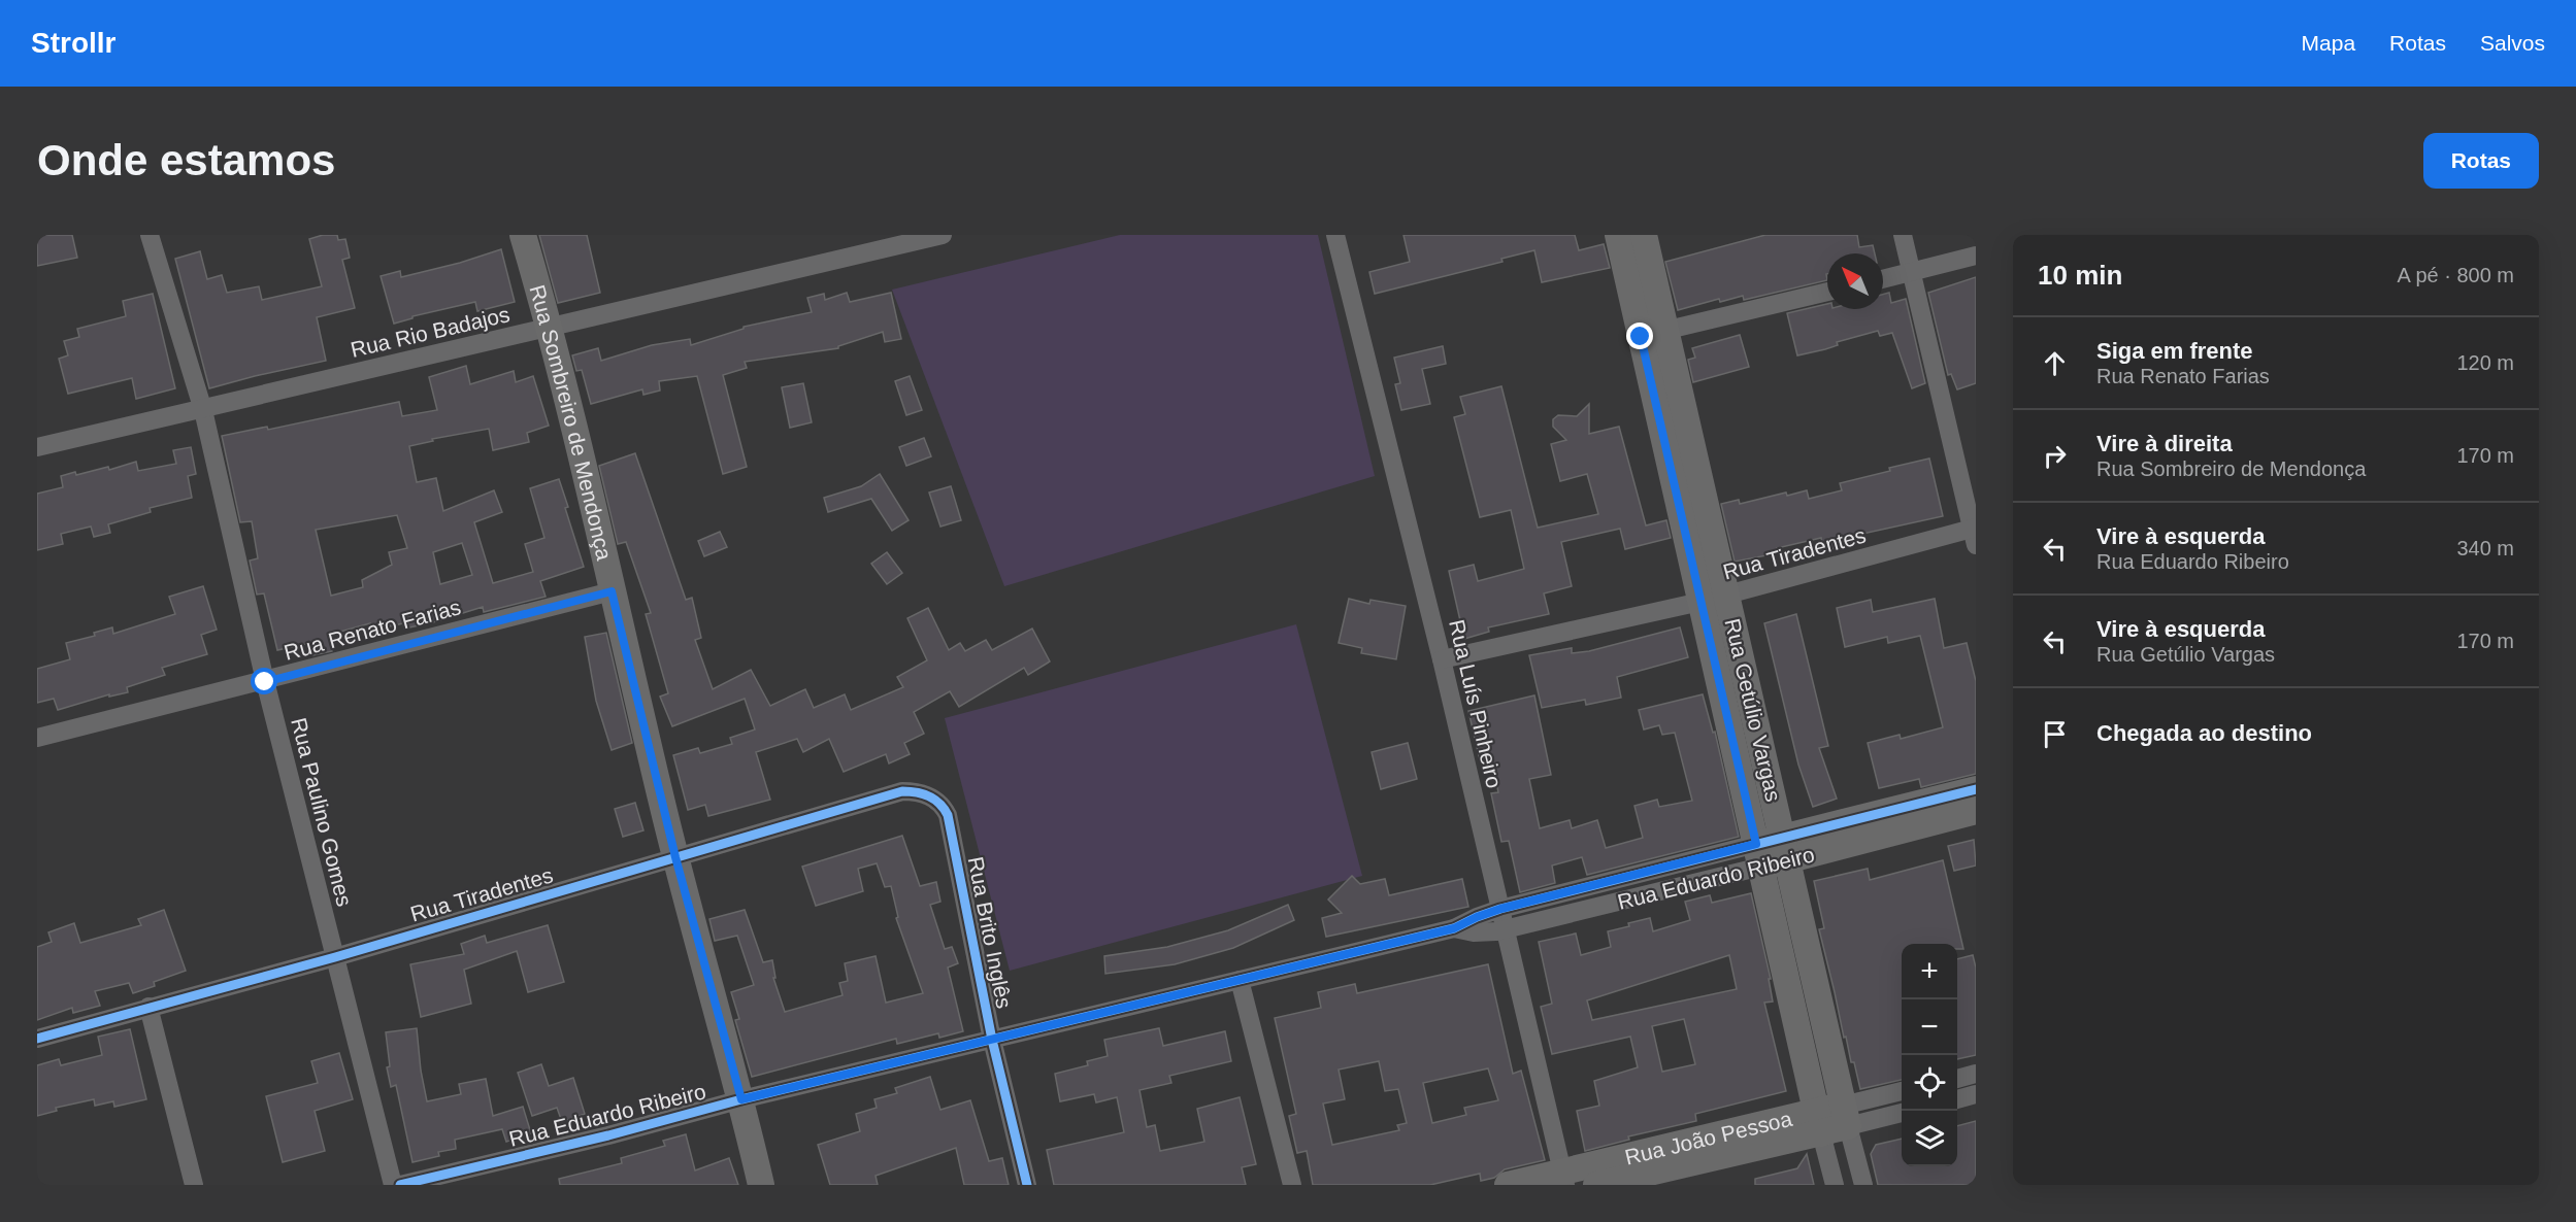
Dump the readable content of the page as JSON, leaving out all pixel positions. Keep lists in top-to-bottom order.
{
  "streets": {
    "street": [
      "Rua Rio Badajos",
      "Rua Sombreiro de Mendonça",
      "Rua Tiradentes",
      "Rua Renato Farias",
      "Rua Luís Pinheiro",
      "Rua Getúlio Vargas",
      "Rua Paulino Gomes",
      "Rua Eduardo Ribeiro",
      "Rua Brito Inglês",
      "Rua João Pessoa"
    ]
  },
  "crossings": [
    ["Rua Rio Badajos", "Rua Sombreiro de Mendonça"],
    ["Rua Rio Badajos", "Rua Paulino Gomes"],
    ["Rua Sombreiro de Mendonça", "Rua Tiradentes"],
    ["Rua Sombreiro de Mendonça", "Rua Renato Farias"],
    ["Rua Sombreiro de Mendonça", "Rua Eduardo Ribeiro"],
    ["Rua Tiradentes", "Rua Luís Pinheiro"],
    ["Rua Tiradentes", "Rua Getúlio Vargas"],
    ["Rua Tiradentes", "Rua Paulino Gomes"],
    ["Rua Tiradentes", "Rua Brito Inglês"],
    ["Rua Renato Farias", "Rua Paulino Gomes"],
    ["Rua Luís Pinheiro", "Rua Eduardo Ribeiro"],
    ["Rua Luís Pinheiro", "Rua João Pessoa"],
    ["Rua Getúlio Vargas", "Rua Eduardo Ribeiro"],
    ["Rua Getúlio Vargas", "Rua João Pessoa"],
    ["Rua Eduardo Ribeiro", "Rua Brito Inglês"]
  ],
  "north": "top left",
  "page": {
    "header": "Strollr",
    "nav": ["Mapa", "Rotas", "Salvos"],
    "buttons": "Rotas",
    "title": "Onde estamos",
    "heading": ["10 min", "A pé · 800 m"],
    "list": [
      ["Siga em frente", "Rua Renato Farias", "120 m"],
      ["Vire à direita", "Rua Sombreiro de Mendonça", "170 m"],
      ["Vire à esquerda", "Rua Eduardo Ribeiro", "340 m"],
      ["Vire à esquerda", "Rua Getúlio Vargas", "170 m"],
      "Chegada ao destino"
    ],
    "map_buttons": ["+", "−"]
  }
}
